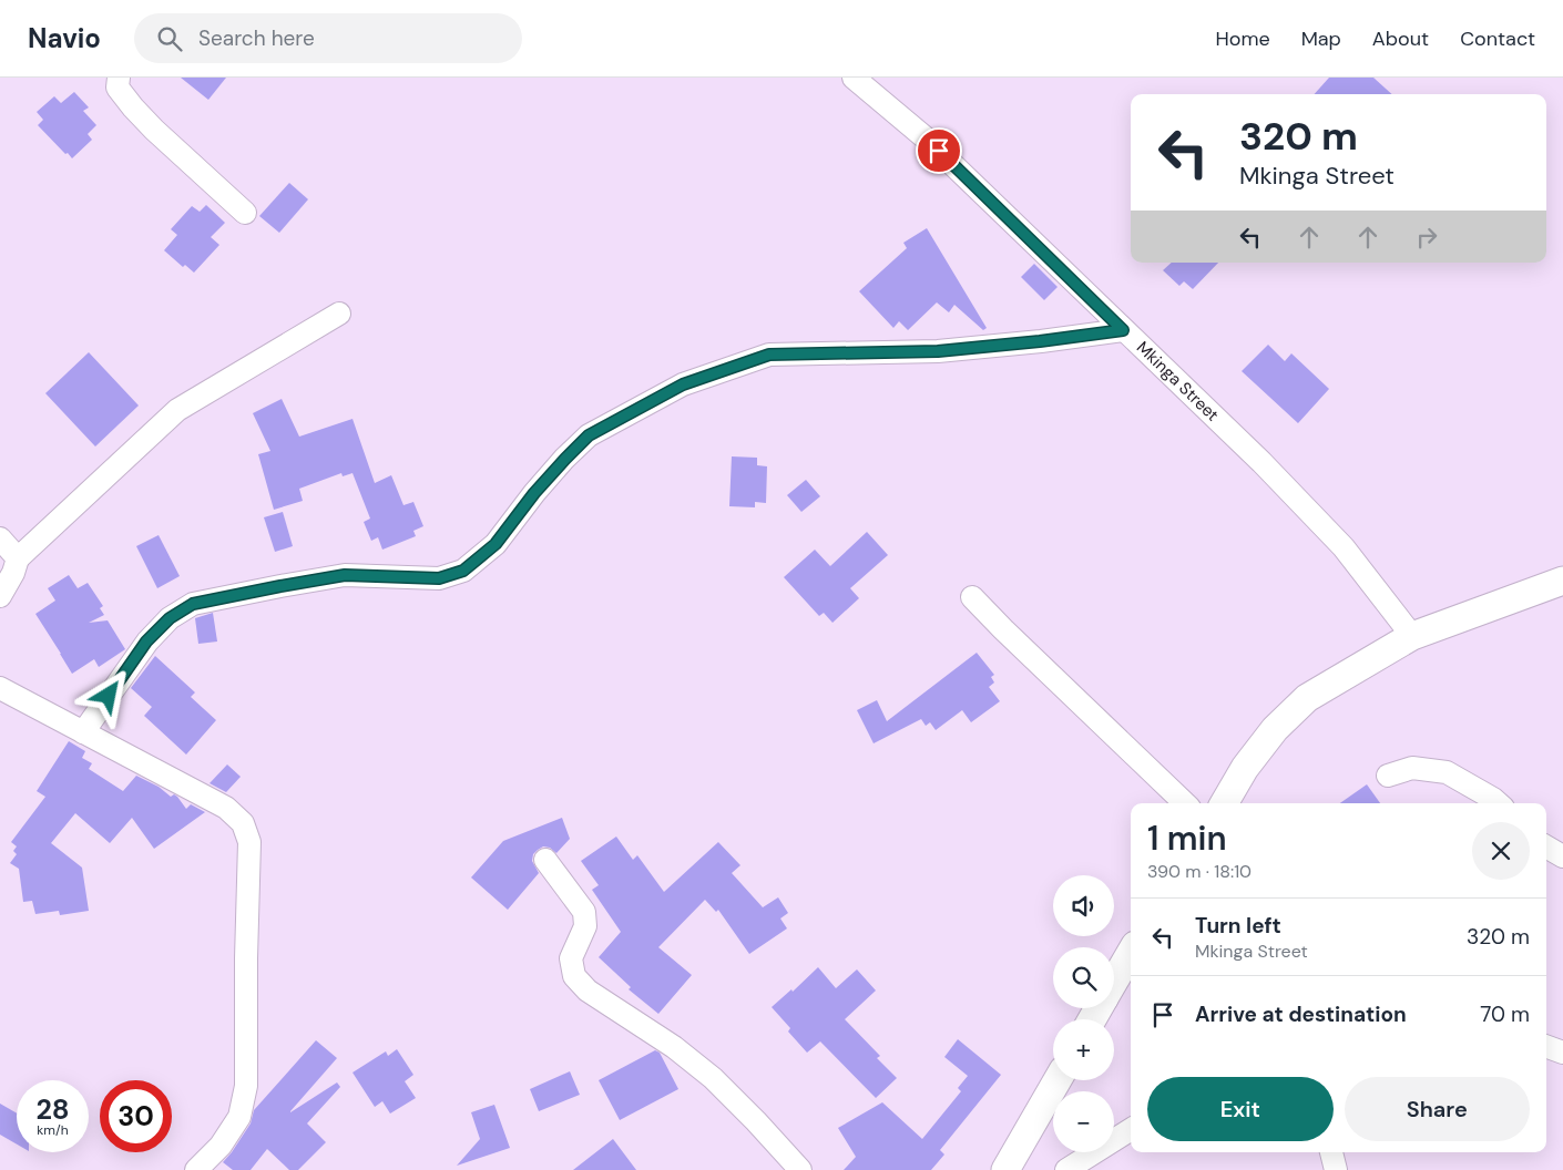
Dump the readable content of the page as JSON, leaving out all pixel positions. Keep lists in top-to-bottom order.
{
  "streets": {
    "street": ["Mkinga Street"]
  },
  "page": {
    "header": "Navio",
    "search": "Search here",
    "nav": [
      "Home",
      "Map",
      "About",
      "Contact"
    ],
    "turn": ["320 m", "Mkinga Street"],
    "heading": ["1 min", "390 m · 18:10"],
    "map_buttons": ["+", "−"],
    "list": [
      {
        "name": "Turn left",
        "note": "Mkinga Street",
        "value": "320 m"
      },
      {
        "name": "Arrive at destination",
        "value": "70 m"
      }
    ],
    "buttons": ["Exit", "Share"],
    "speed": "28 km/h",
    "limit": "30"
  }
}
